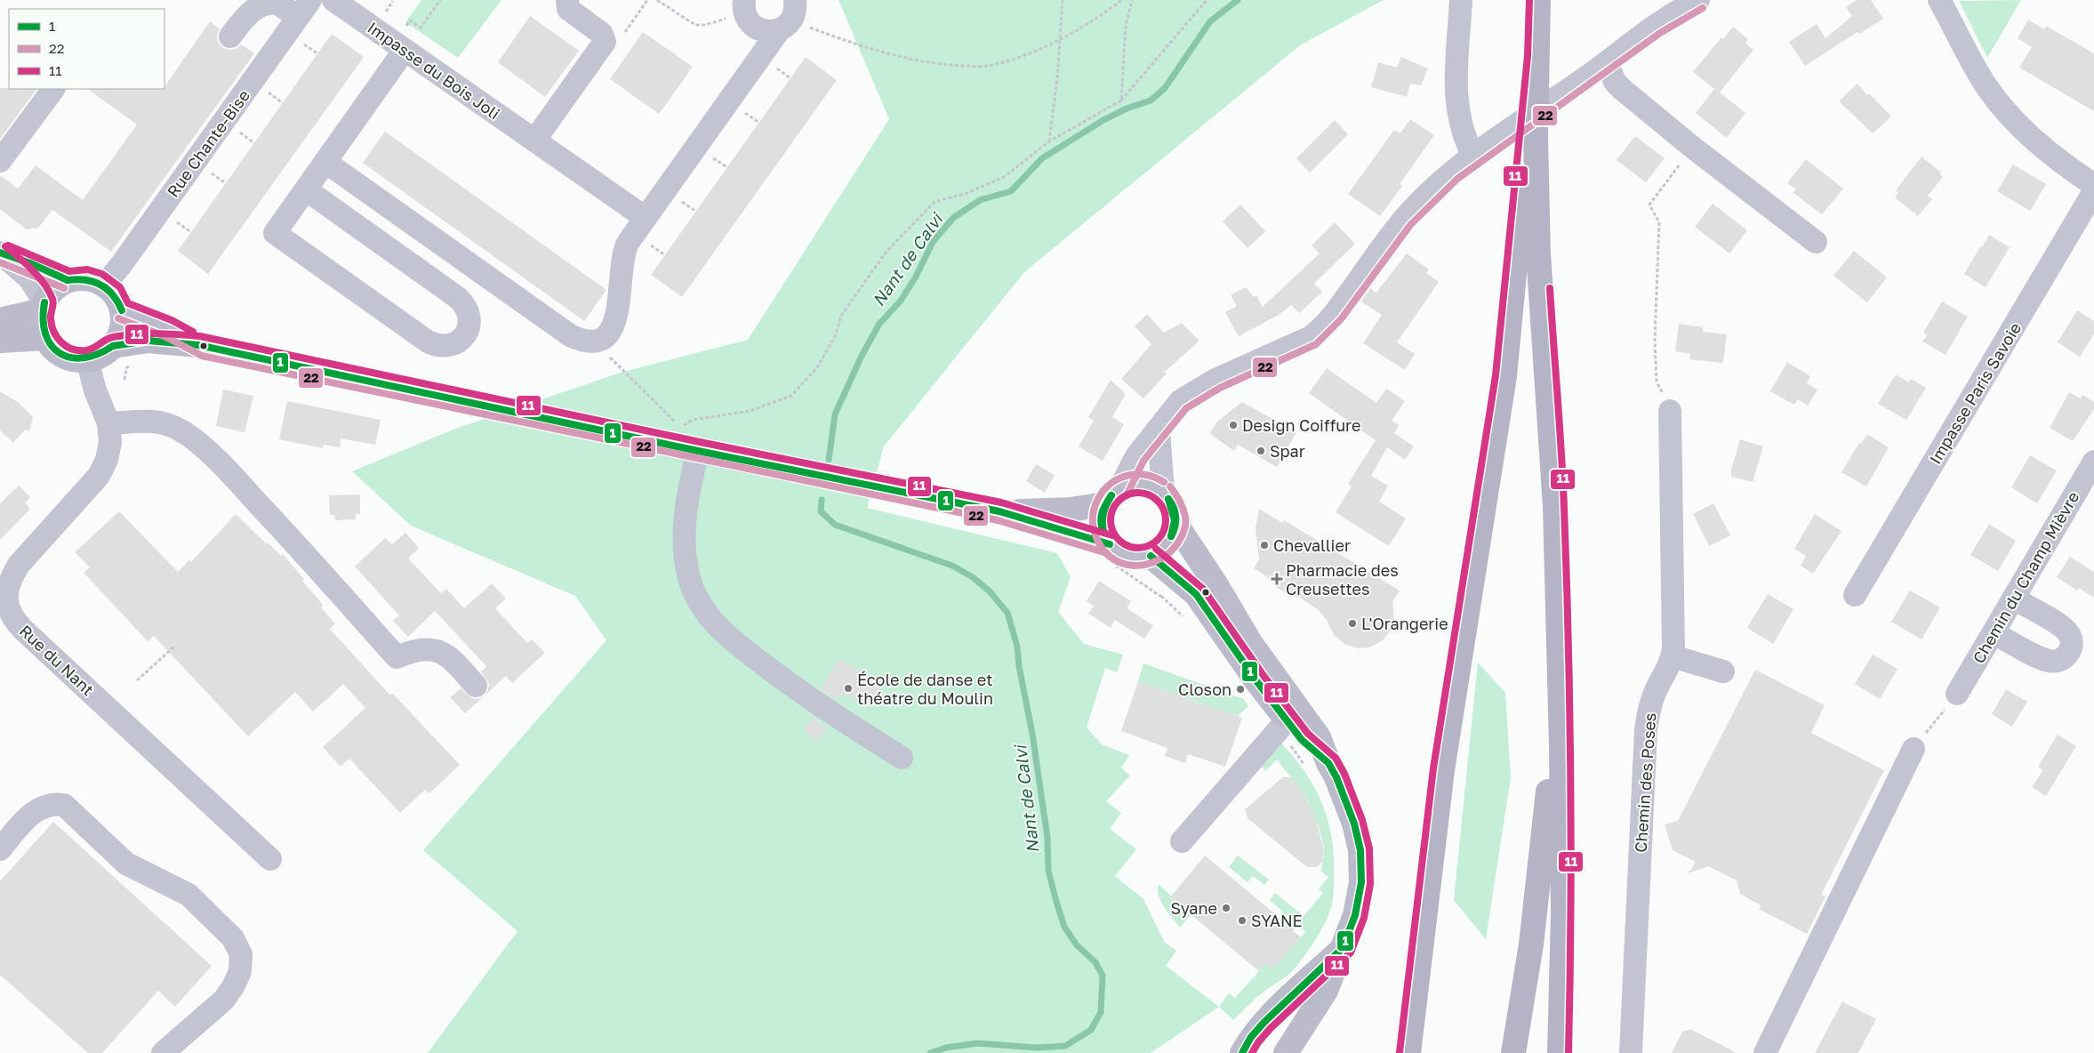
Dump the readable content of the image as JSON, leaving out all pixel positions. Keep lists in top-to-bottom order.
{
  "streets": {
    "street": [
      "Impasse du Bois Joli",
      "Rue Chante-Bise",
      "Impasse Paris Savoie",
      "Chemin du Champ Mièvre",
      "Rue du Nant",
      "Chemin des Poses"
    ]
  },
  "crossings": [
    ["Rue Chante-Bise", "Rue du Nant"]
  ],
  "water": ["Nant de Calvi"],
  "places": {
    "other": [
      "Design Coiffure",
      "Spar",
      "Chevallier",
      "L'Orangerie",
      "École de danse et théatre du Moulin",
      "Closon",
      "Syane",
      "SYANE"
    ],
    "health": ["Pharmacie des Creusettes"]
  },
  "lines": ["transit line 11", "transit line 22", "transit line 1"],
  "legend": ["1", "22", "11"]
}
